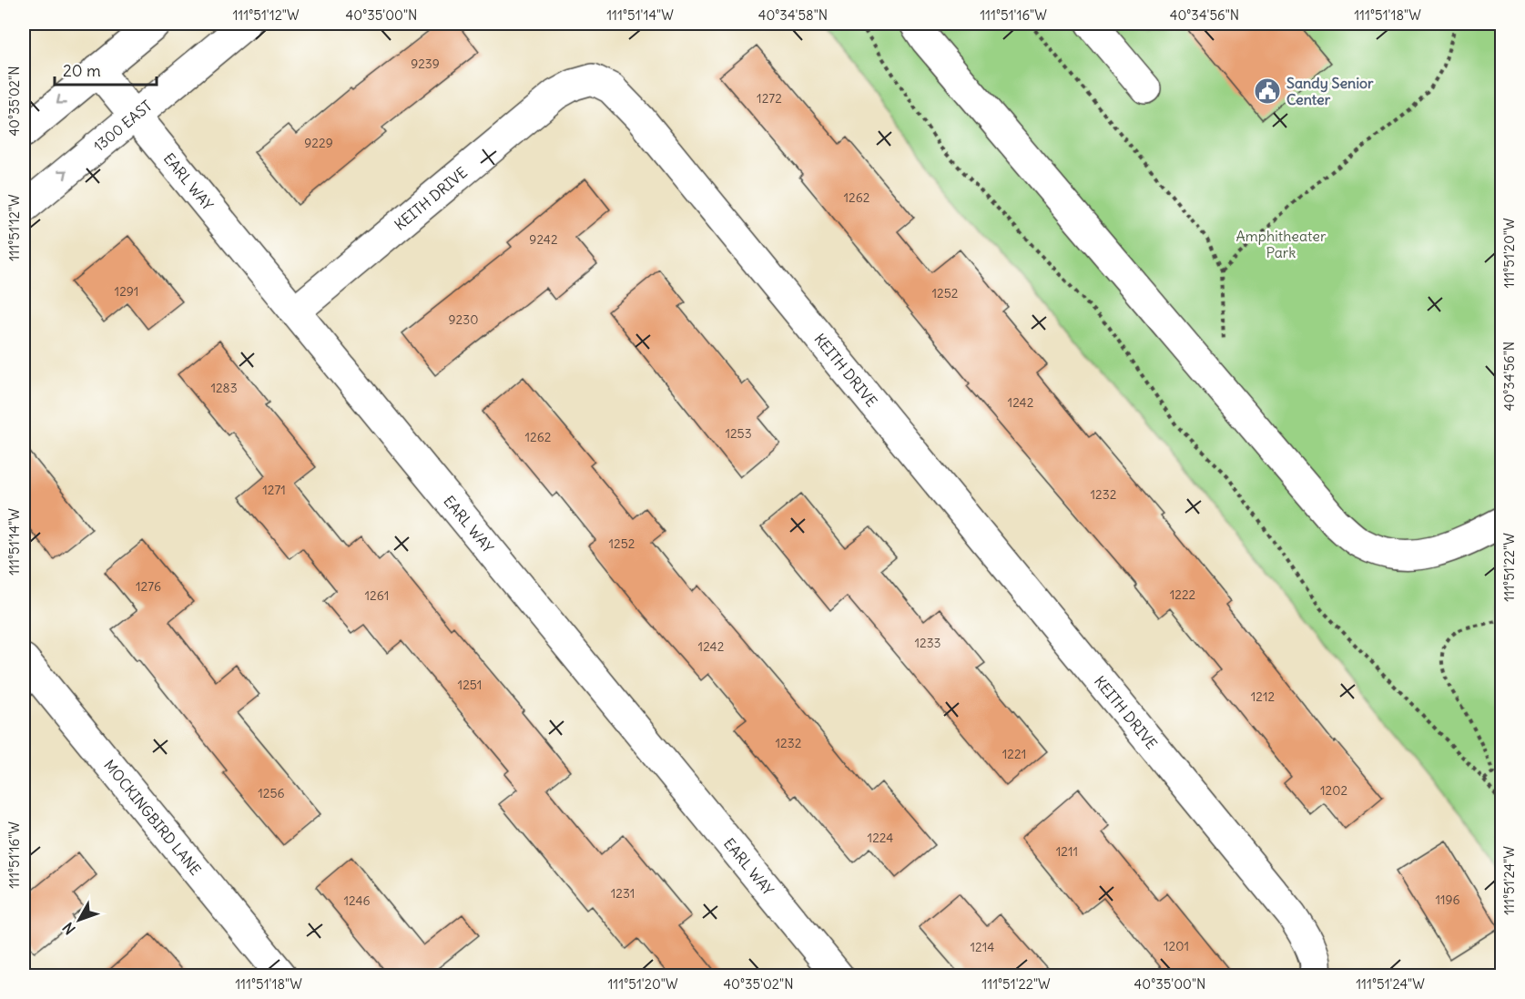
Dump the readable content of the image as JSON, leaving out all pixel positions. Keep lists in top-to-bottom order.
{
  "streets": {
    "street": [
      "1300 EAST",
      "EARL WAY",
      "KEITH DRIVE",
      "MOCKINGBIRD LANE"
    ]
  },
  "crossings": [
    ["1300 EAST", "EARL WAY"],
    ["EARL WAY", "KEITH DRIVE"]
  ],
  "parks": ["Amphitheater Park"],
  "places": {
    "public building": ["Sandy Senior Center"]
  },
  "house_numbers": [
    "9239",
    "1272",
    "9229",
    "1262",
    "9242",
    "1291",
    "1252",
    "9230",
    "1283",
    "1242",
    "1253",
    "1262",
    "1271",
    "1232",
    "1252",
    "1276",
    "1222",
    "1261",
    "1233",
    "1242",
    "1251",
    "1212",
    "1232",
    "1221",
    "1202",
    "1256",
    "1224",
    "1211",
    "1231",
    "1196",
    "1246",
    "1201",
    "1214"
  ],
  "scale_bar": "20 m",
  "north": "bottom left",
  "coordinates": [
    "111°51'12\"W",
    "40°35'00\"N",
    "111°51'14\"W",
    "40°34'58\"N",
    "111°51'16\"W",
    "40°34'56\"N",
    "111°51'18\"W",
    "40°35'02\"N",
    "111°51'20\"W",
    "111°51'22\"W",
    "111°51'24\"W"
  ]
}
